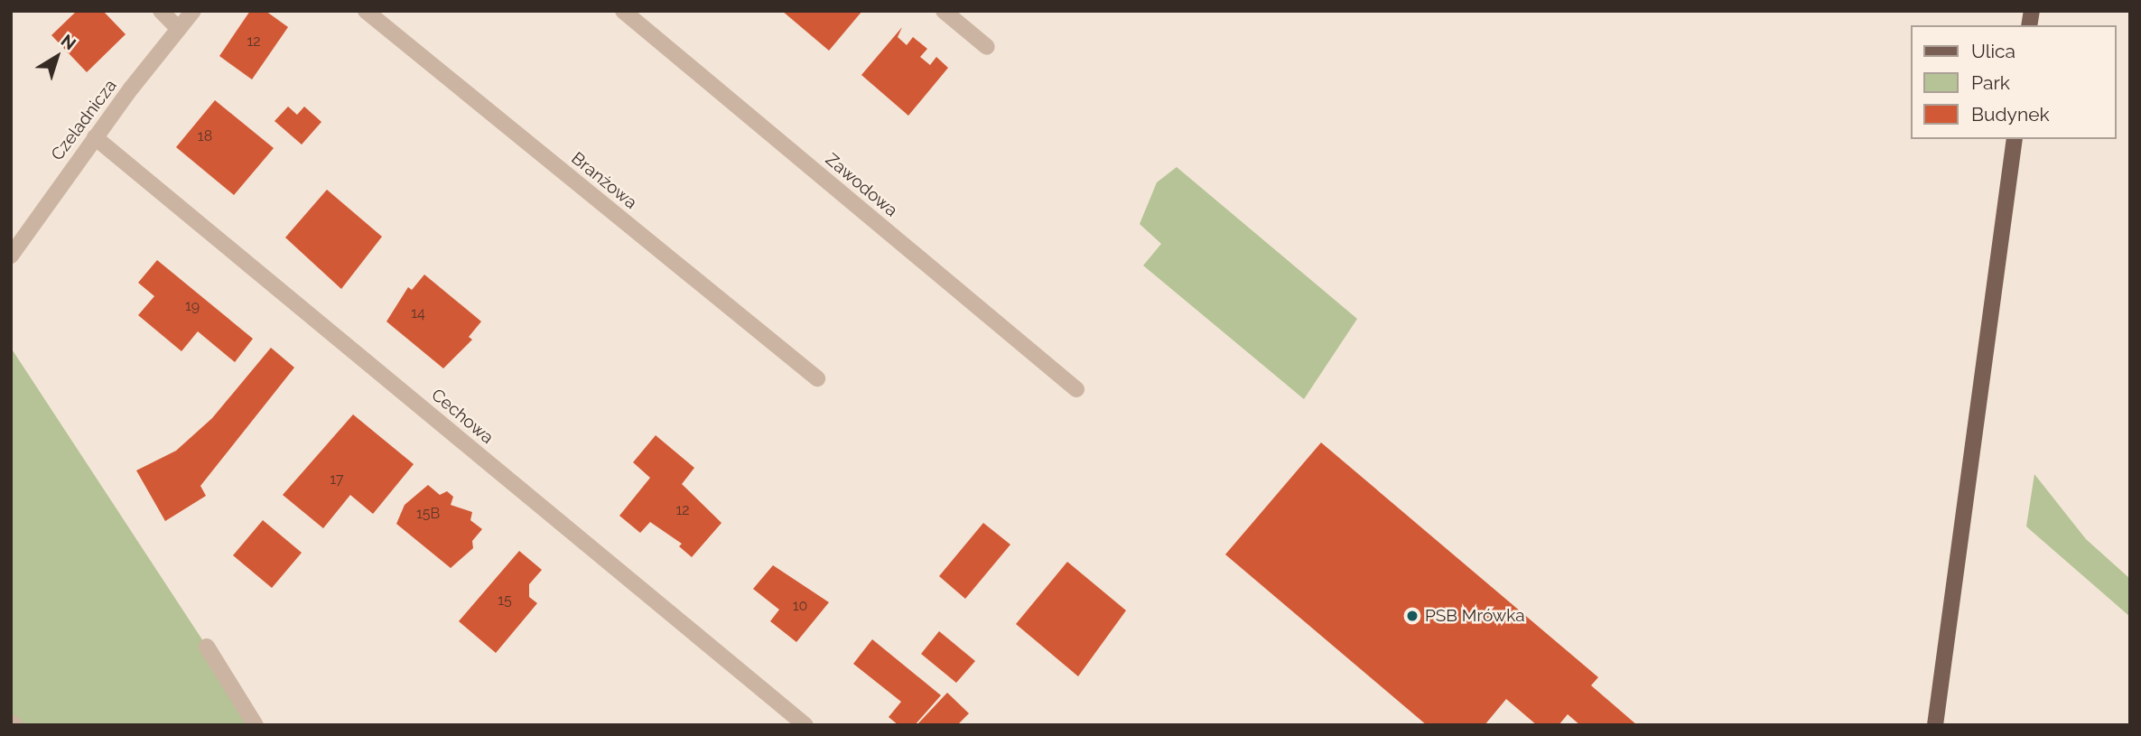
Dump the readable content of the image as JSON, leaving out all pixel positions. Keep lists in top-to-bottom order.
{
  "streets": {
    "street": [
      "Czeladnicza",
      "Branżowa",
      "Zawodowa",
      "Cechowa"
    ]
  },
  "crossings": [
    ["Czeladnicza", "Cechowa"]
  ],
  "places": ["PSB Mrówka"],
  "house_numbers": [
    "12",
    "18",
    "19",
    "14",
    "17",
    "12",
    "15B",
    "15",
    "10"
  ],
  "legend": ["Ulica", "Park", "Budynek"],
  "north": "top right"
}
